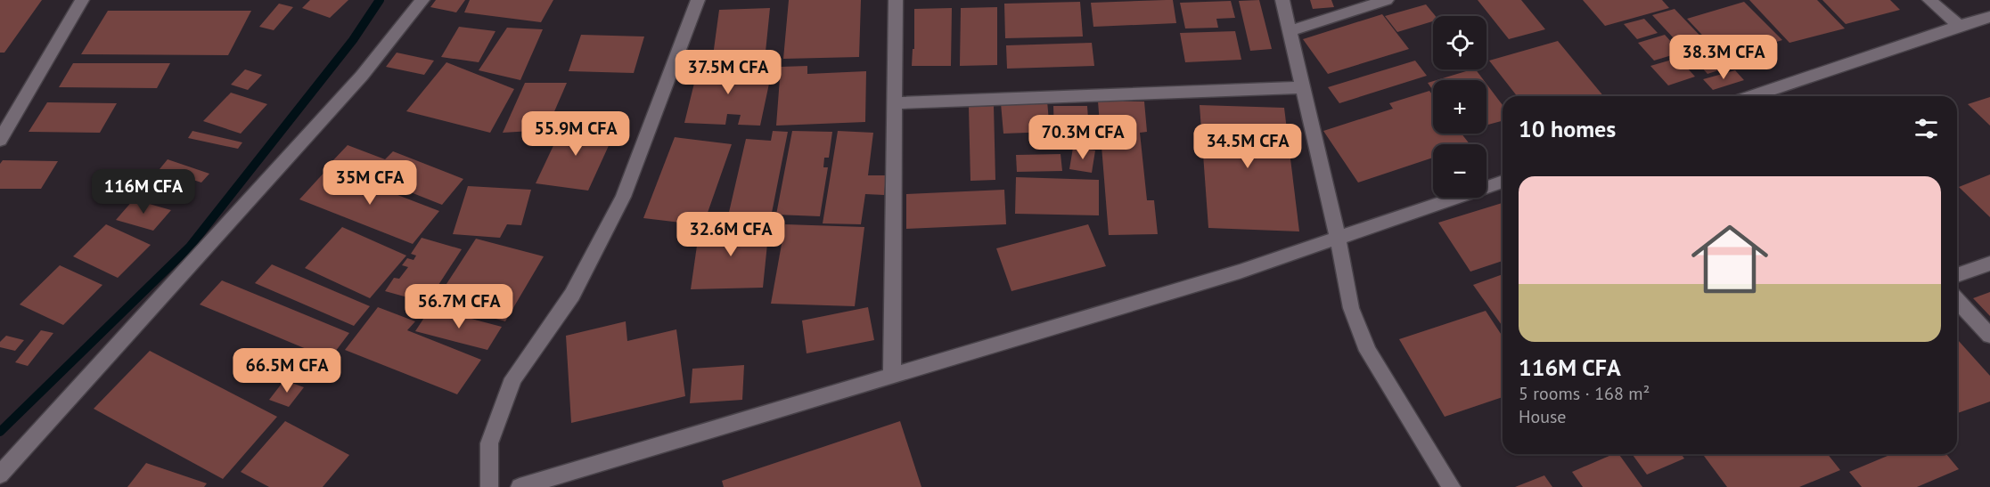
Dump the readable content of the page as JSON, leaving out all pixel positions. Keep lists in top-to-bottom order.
{
  "page": {
    "map_buttons": ["+", "−"],
    "price": [
      "38.3M CFA",
      "37.5M CFA",
      "55.9M CFA",
      "70.3M CFA",
      "34.5M CFA",
      "35M CFA",
      "116M CFA",
      "32.6M CFA",
      "56.7M CFA",
      "66.5M CFA"
    ],
    "heading": "10 homes",
    "list": [
      {
        "name": "116M CFA",
        "note": "5 rooms · 168 m² · House"
      }
    ]
  }
}
